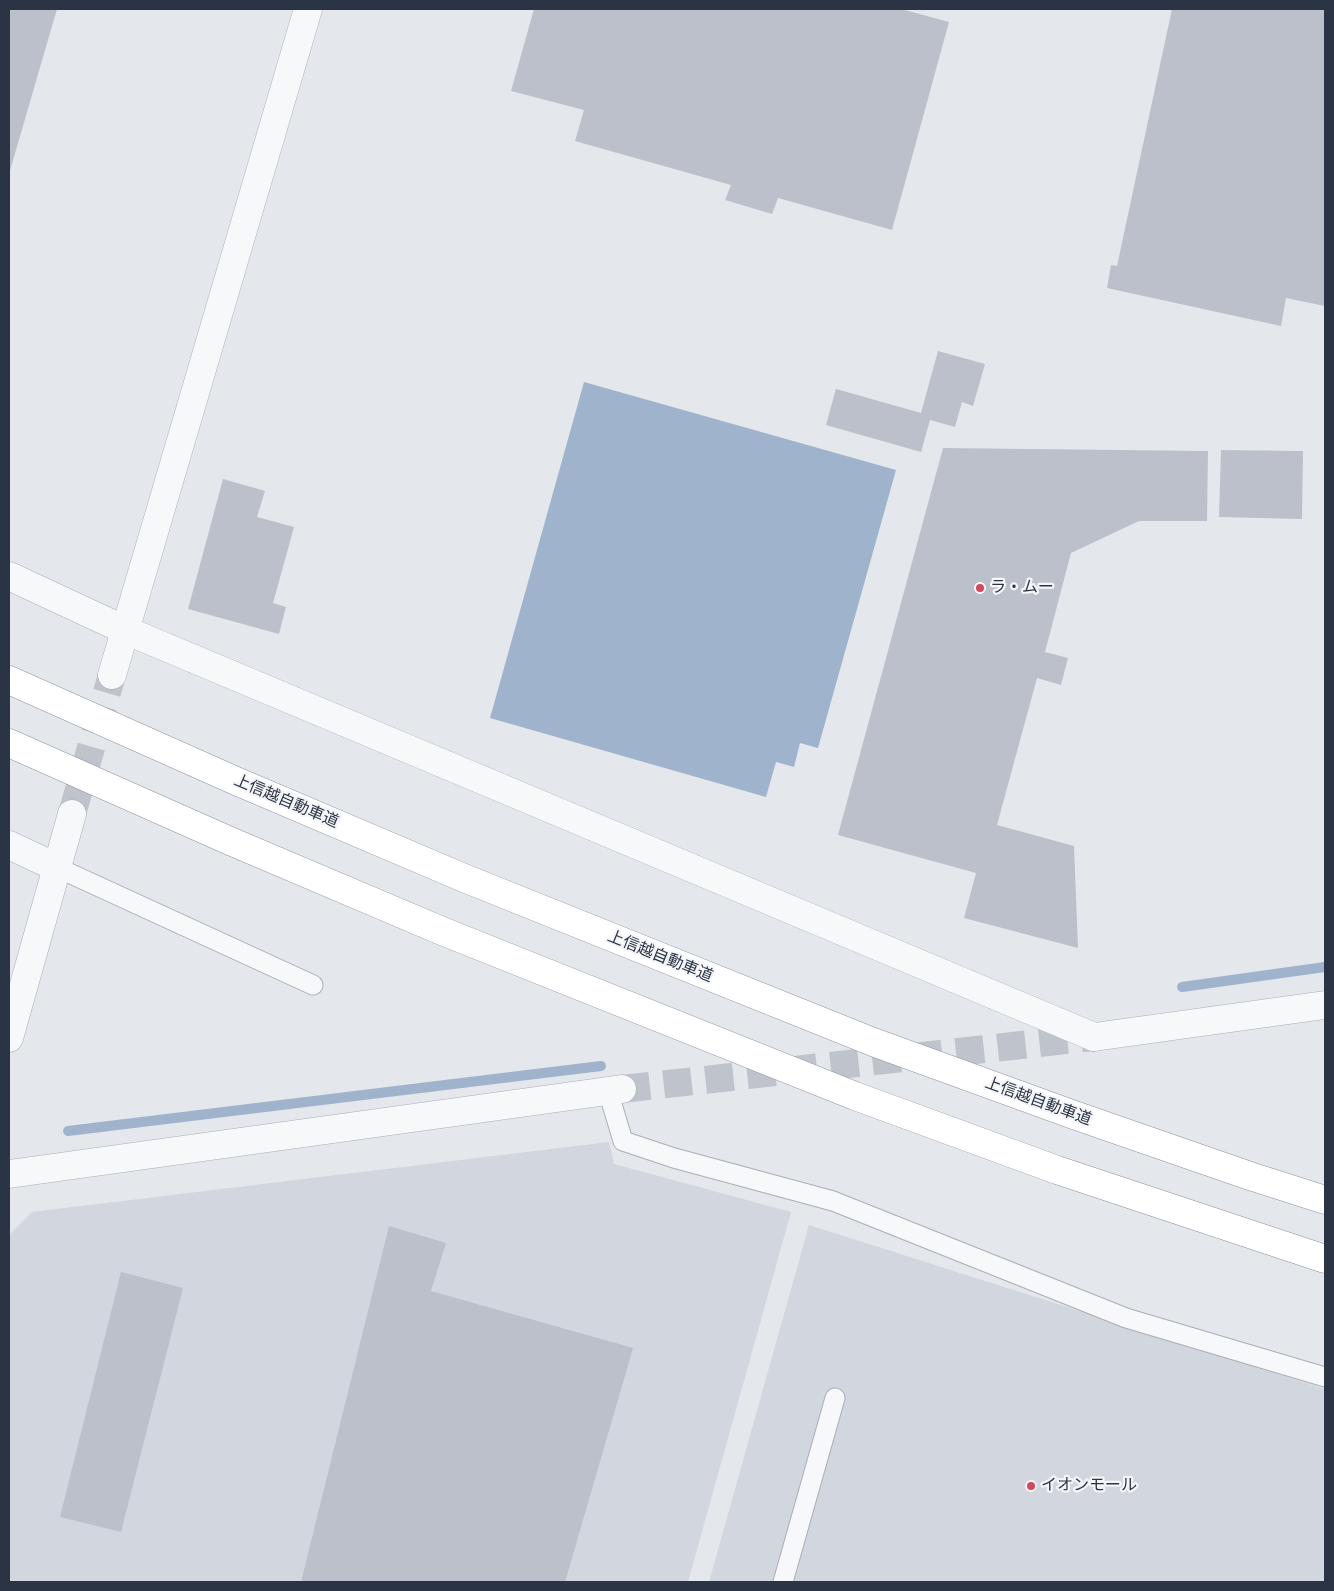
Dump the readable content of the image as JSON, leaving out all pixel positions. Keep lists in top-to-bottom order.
{
  "streets": {
    "highway": ["上信越自動車道"]
  },
  "places": ["ラ・ムー", "イオンモール"]
}
